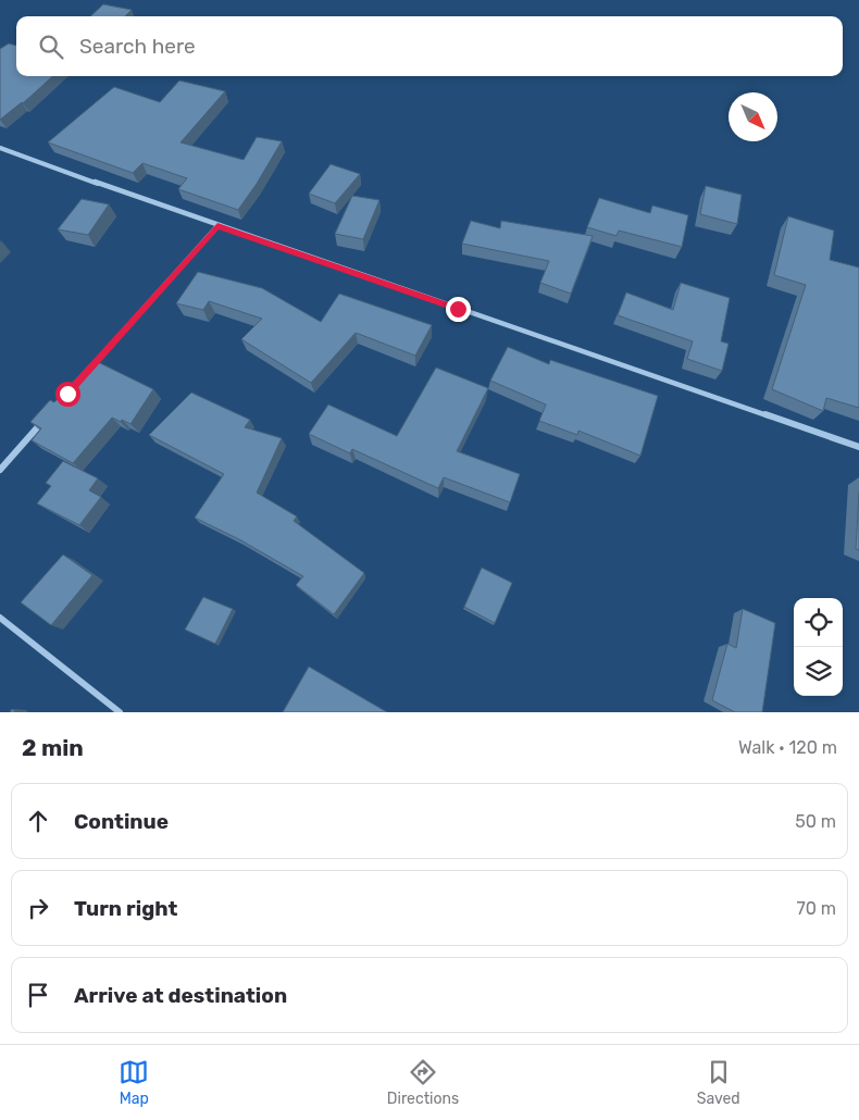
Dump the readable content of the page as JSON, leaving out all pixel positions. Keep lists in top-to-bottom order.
{
  "north": "bottom right",
  "page": {
    "search": "Search here",
    "heading": ["2 min", "Walk · 120 m"],
    "list": [
      ["Continue", "50 m"],
      ["Turn right", "70 m"],
      "Arrive at destination"
    ],
    "nav": ["Map", "Directions", "Saved"]
  }
}
